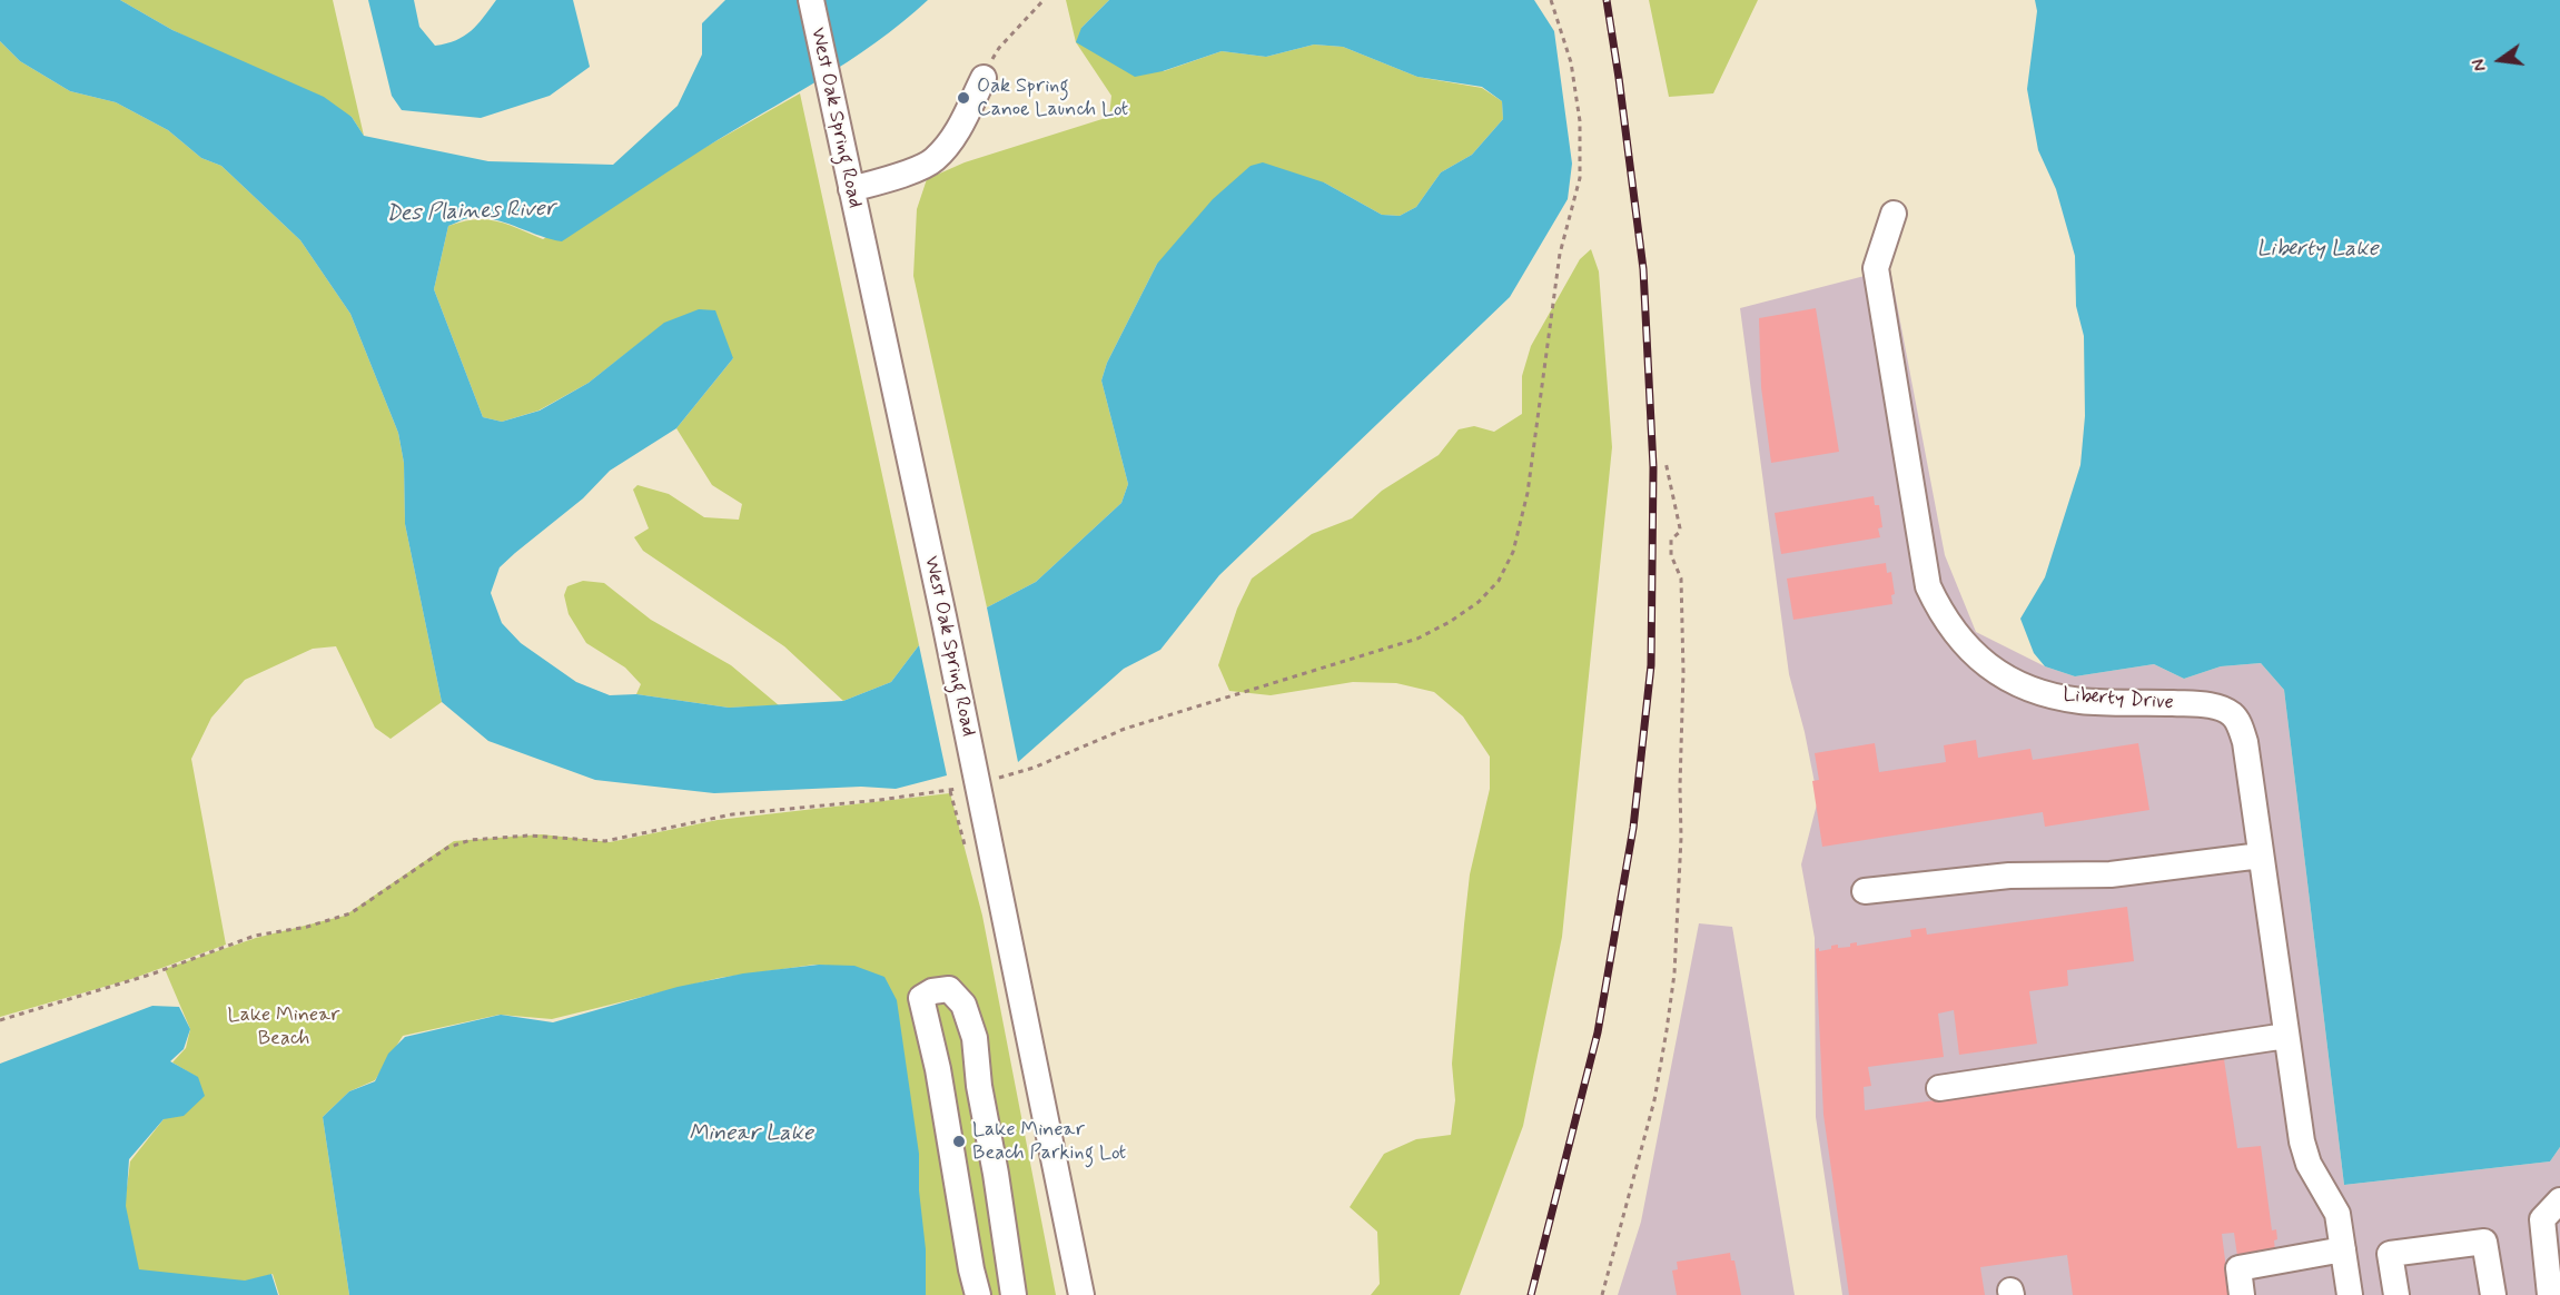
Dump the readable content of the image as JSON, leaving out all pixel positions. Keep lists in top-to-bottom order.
{
  "streets": {
    "street": ["West Oak Spring Road", "Liberty Drive"]
  },
  "water": ["Des Plaines River", "Liberty Lake", "Minear Lake"],
  "parks": ["Lake Minear Beach"],
  "places": ["Oak Spring Canoe Launch Lot", "Lake Minear Beach Parking Lot"],
  "north": "left"
}
